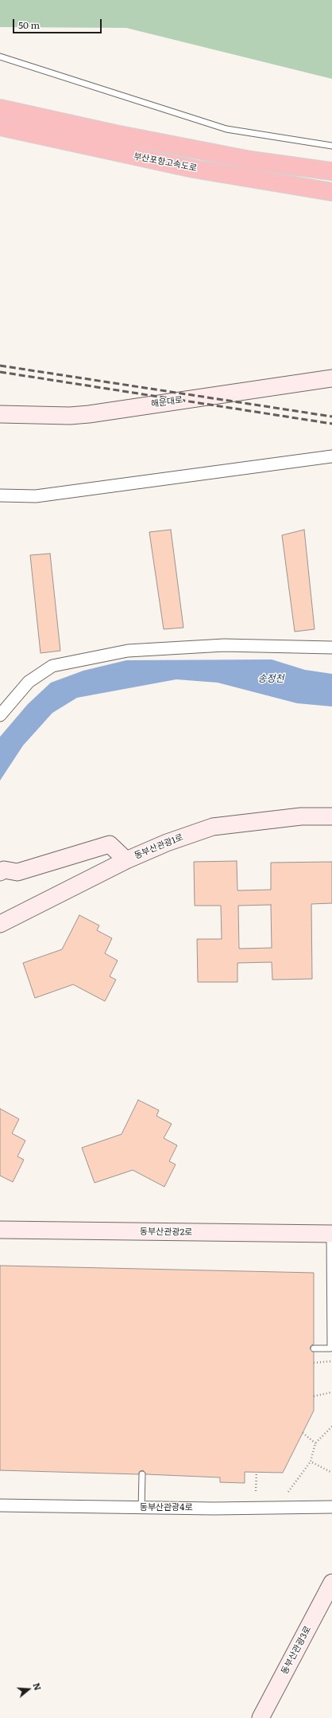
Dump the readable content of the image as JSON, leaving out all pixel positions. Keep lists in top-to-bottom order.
{
  "streets": {
    "highway": ["부산포항고속도로"],
    "street": [
      "해운대로",
      "동부산관광1로",
      "동부산관광2로",
      "동부산관광4로",
      "동부산관광3로"
    ]
  },
  "water": ["송정천"],
  "scale_bar": "50 m",
  "north": "right"
}
